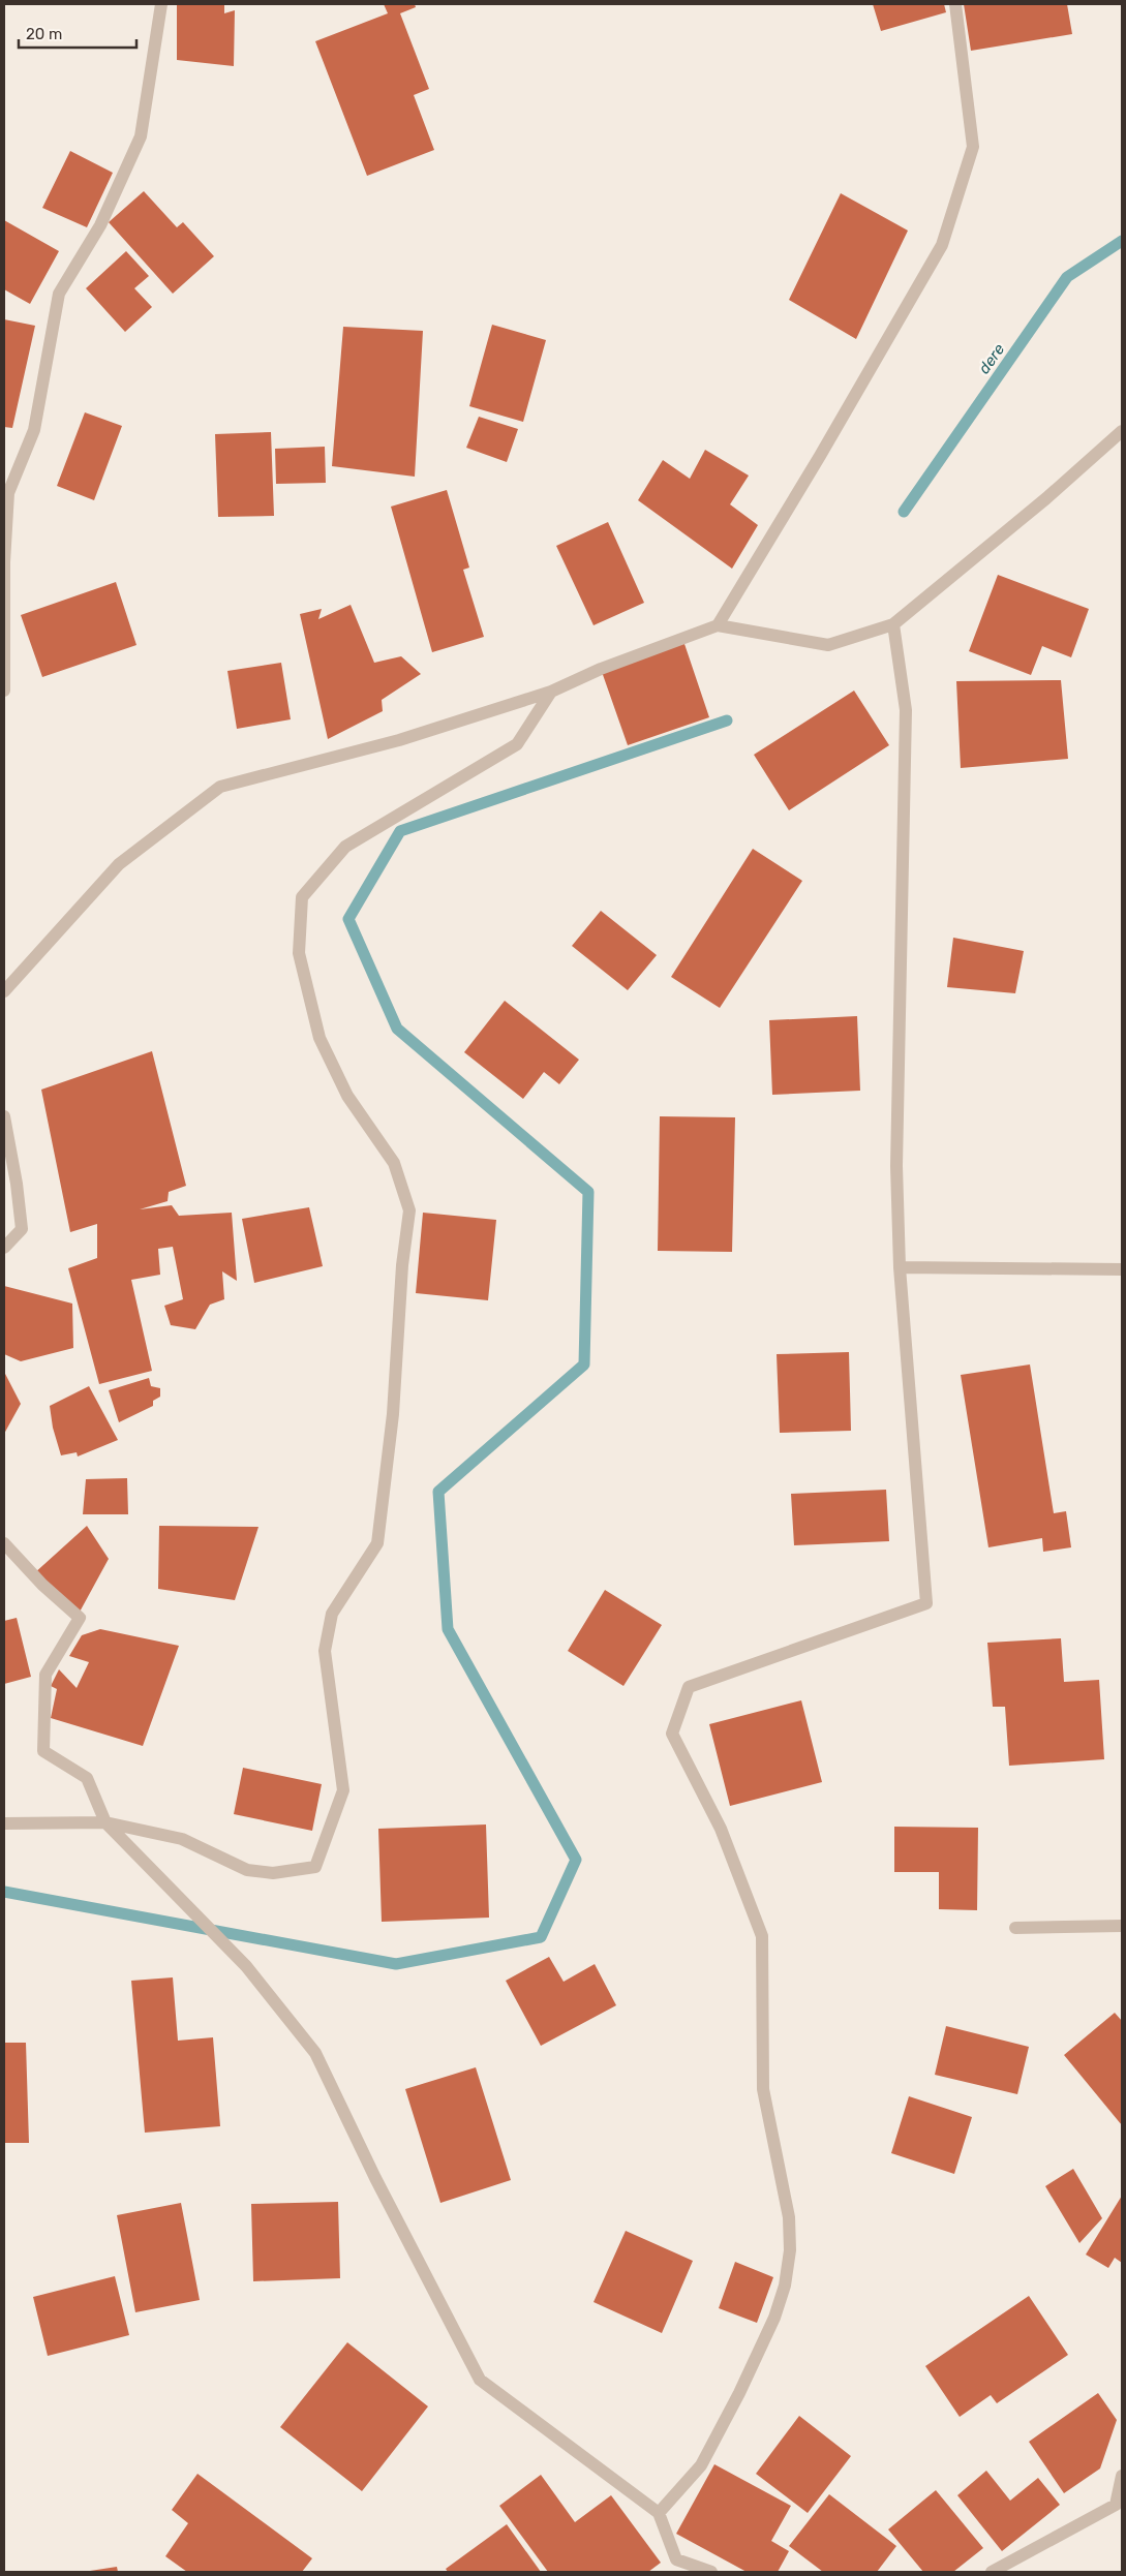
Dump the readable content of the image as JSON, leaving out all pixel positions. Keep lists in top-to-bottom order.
{
  "water": ["dere"],
  "scale_bar": "20 m"
}
